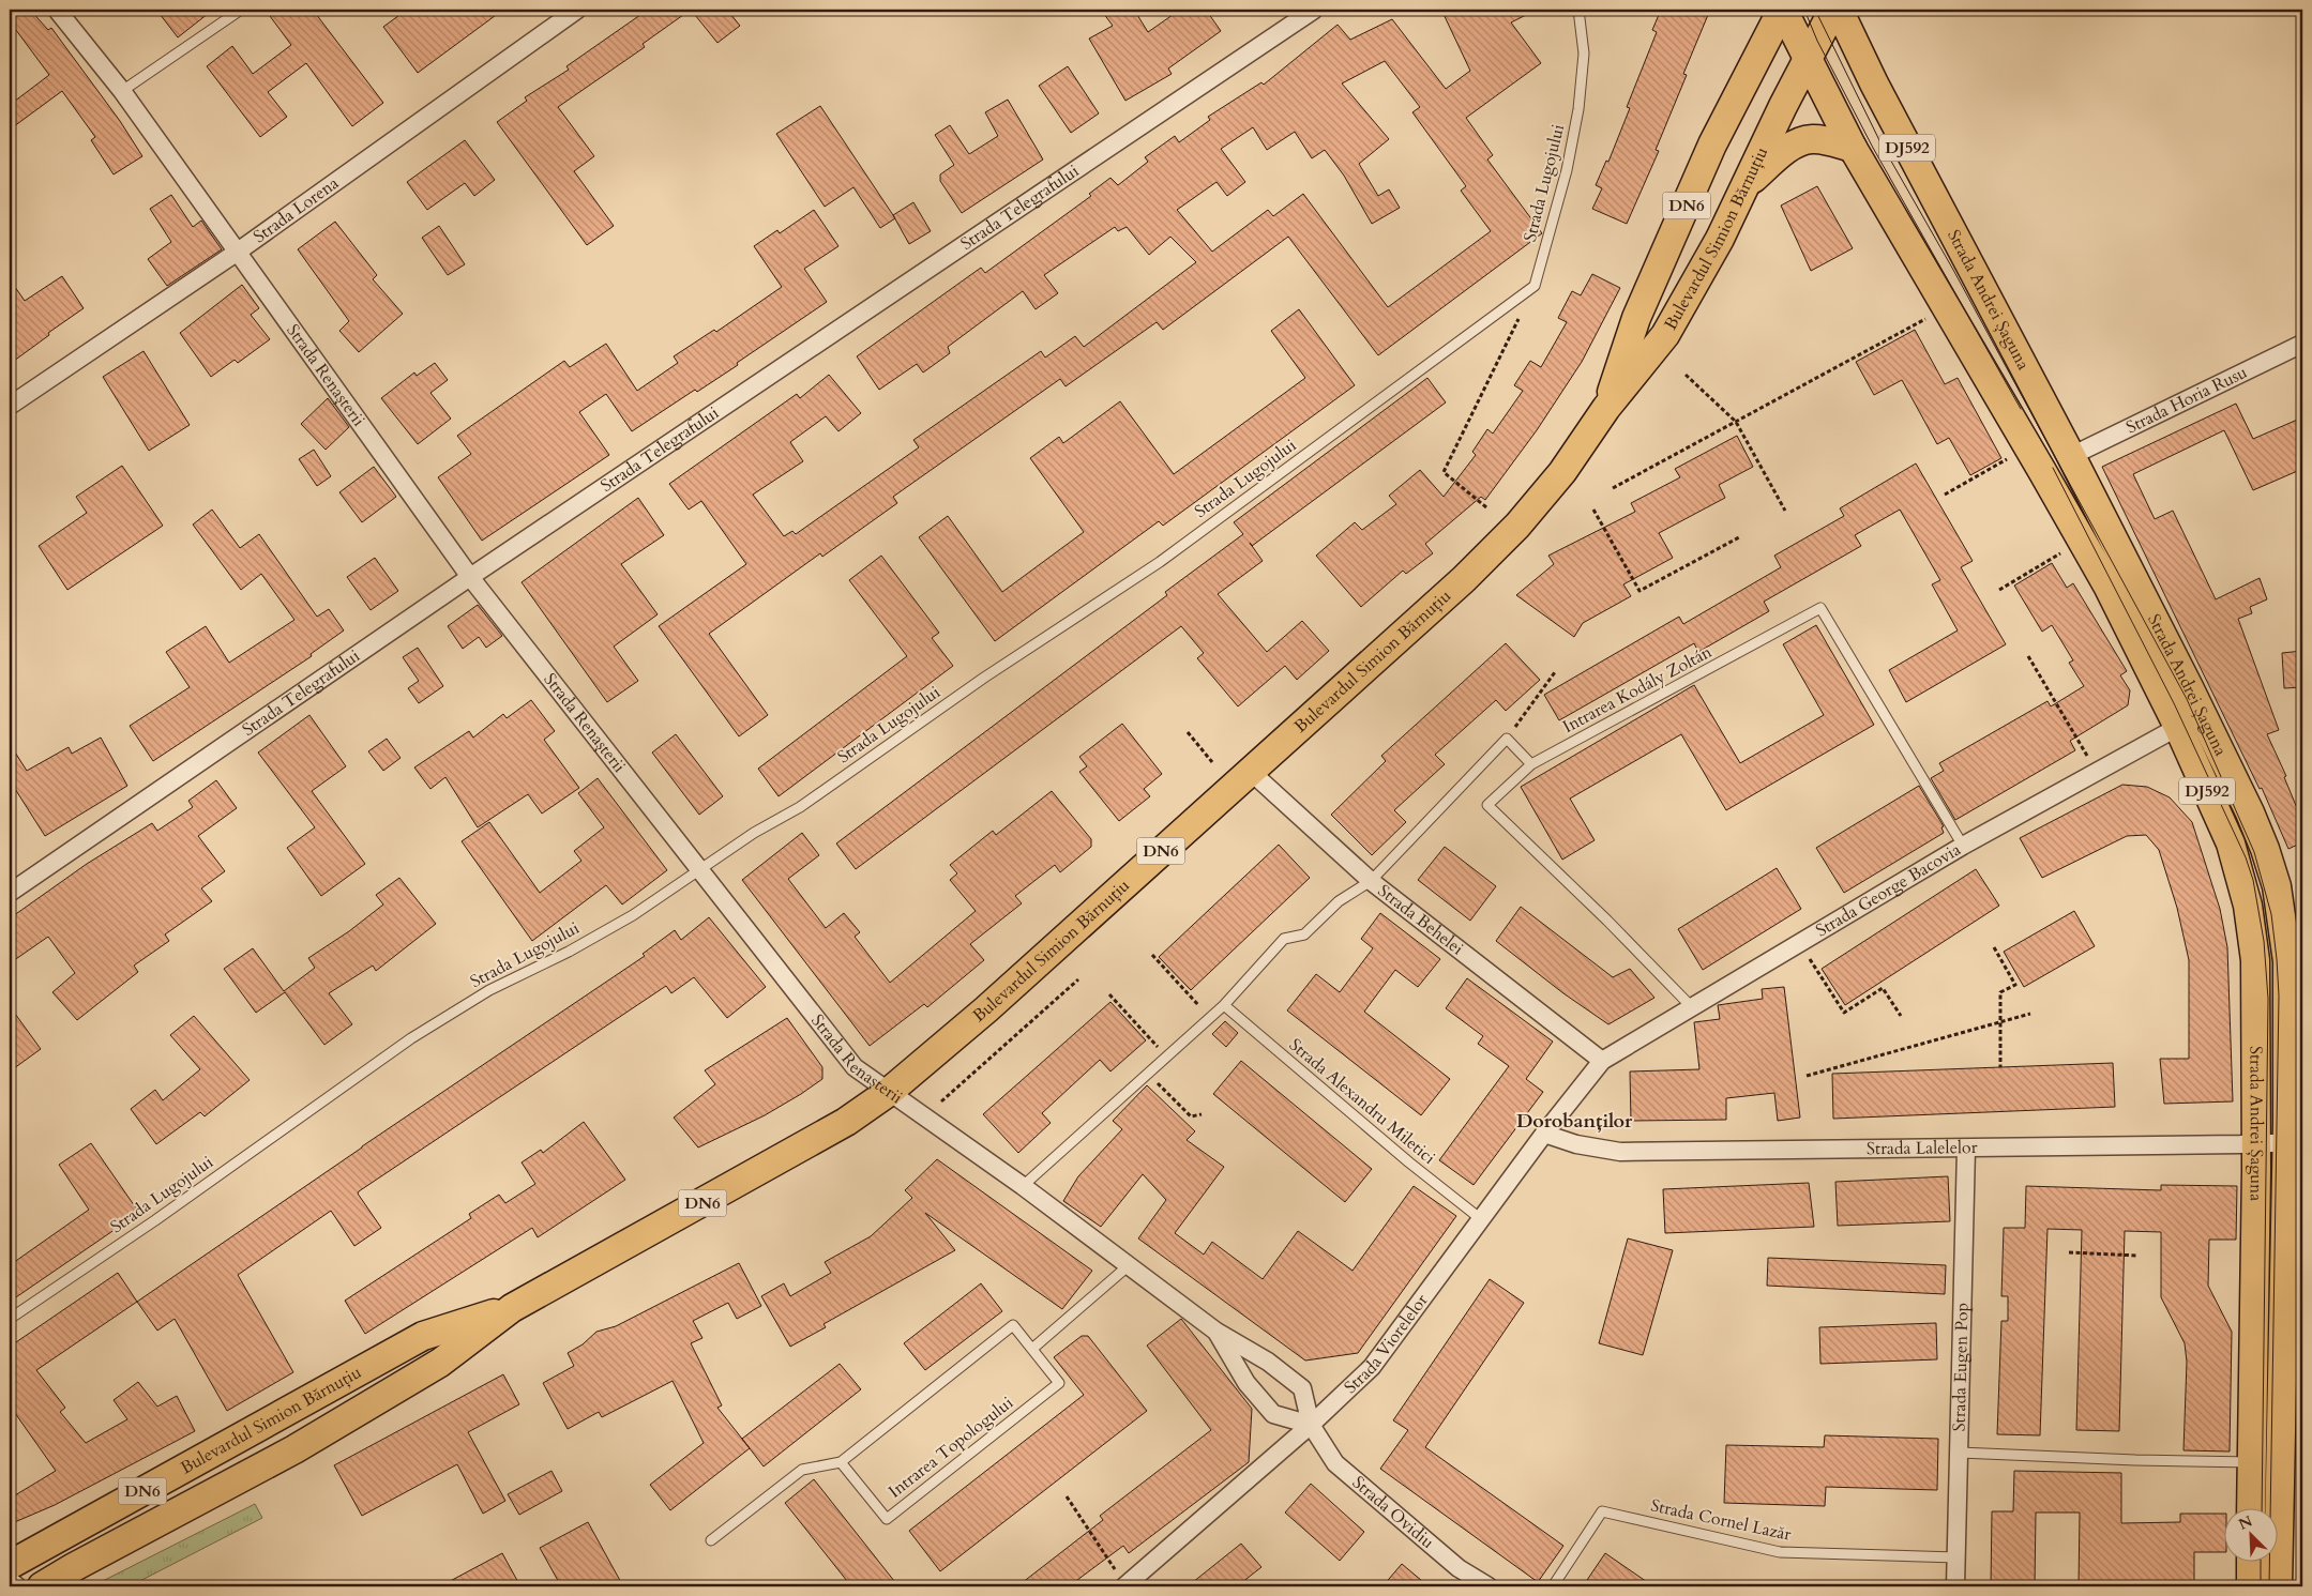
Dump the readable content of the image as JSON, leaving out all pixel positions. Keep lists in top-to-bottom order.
{
  "streets": {
    "main road": [
      "DJ592",
      "DN6",
      "Bulevardul Simion Bărnuțiu",
      "Strada Andrei Șaguna"
    ],
    "street": [
      "Strada Telegrafului",
      "Strada Lorena",
      "Strada Renașterii",
      "Strada Horia Rusu",
      "Strada George Bacovia",
      "Strada Behelei",
      "Strada Lalelelor",
      "Strada Viorelelor",
      "Strada Eugen Pop",
      "Strada Ovidiu"
    ],
    "lane": [
      "Strada Lugojului",
      "Intrarea Kodály Zoltán",
      "Strada Alexandru Miletici",
      "Intrarea Topologului",
      "Strada Cornel Lazăr"
    ]
  },
  "crossings": [
    ["Strada Lugojului", "Strada Renașterii"],
    ["DN6", "Bulevardul Simion Bărnuțiu"],
    ["DN6", "Strada Andrei Șaguna"],
    ["Strada Telegrafului", "Strada Renașterii"],
    ["Strada Lorena", "Strada Renașterii"],
    ["Bulevardul Simion Bărnuțiu", "Strada Andrei Șaguna"],
    ["Bulevardul Simion Bărnuțiu", "Strada Renașterii"],
    ["Bulevardul Simion Bărnuțiu", "Strada Behelei"],
    ["Strada Andrei Șaguna", "Strada Horia Rusu"],
    ["Strada Andrei Șaguna", "Strada George Bacovia"],
    ["Strada Andrei Șaguna", "Strada Lalelelor"],
    ["Strada Renașterii", "Strada Viorelelor"],
    ["Strada Renașterii", "Strada Ovidiu"],
    ["Intrarea Kodály Zoltán", "Strada George Bacovia"],
    ["Strada George Bacovia", "Strada Behelei"],
    ["Strada George Bacovia", "Strada Viorelelor"],
    ["Strada Behelei", "Strada Viorelelor"],
    ["Strada Alexandru Miletici", "Strada Viorelelor"],
    ["Strada Lalelelor", "Strada Viorelelor"],
    ["Strada Lalelelor", "Strada Eugen Pop"],
    ["Strada Viorelelor", "Strada Ovidiu"],
    ["Strada Eugen Pop", "Strada Cornel Lazăr"]
  ],
  "districts": ["Dorobanților"],
  "north": "top left"
}
